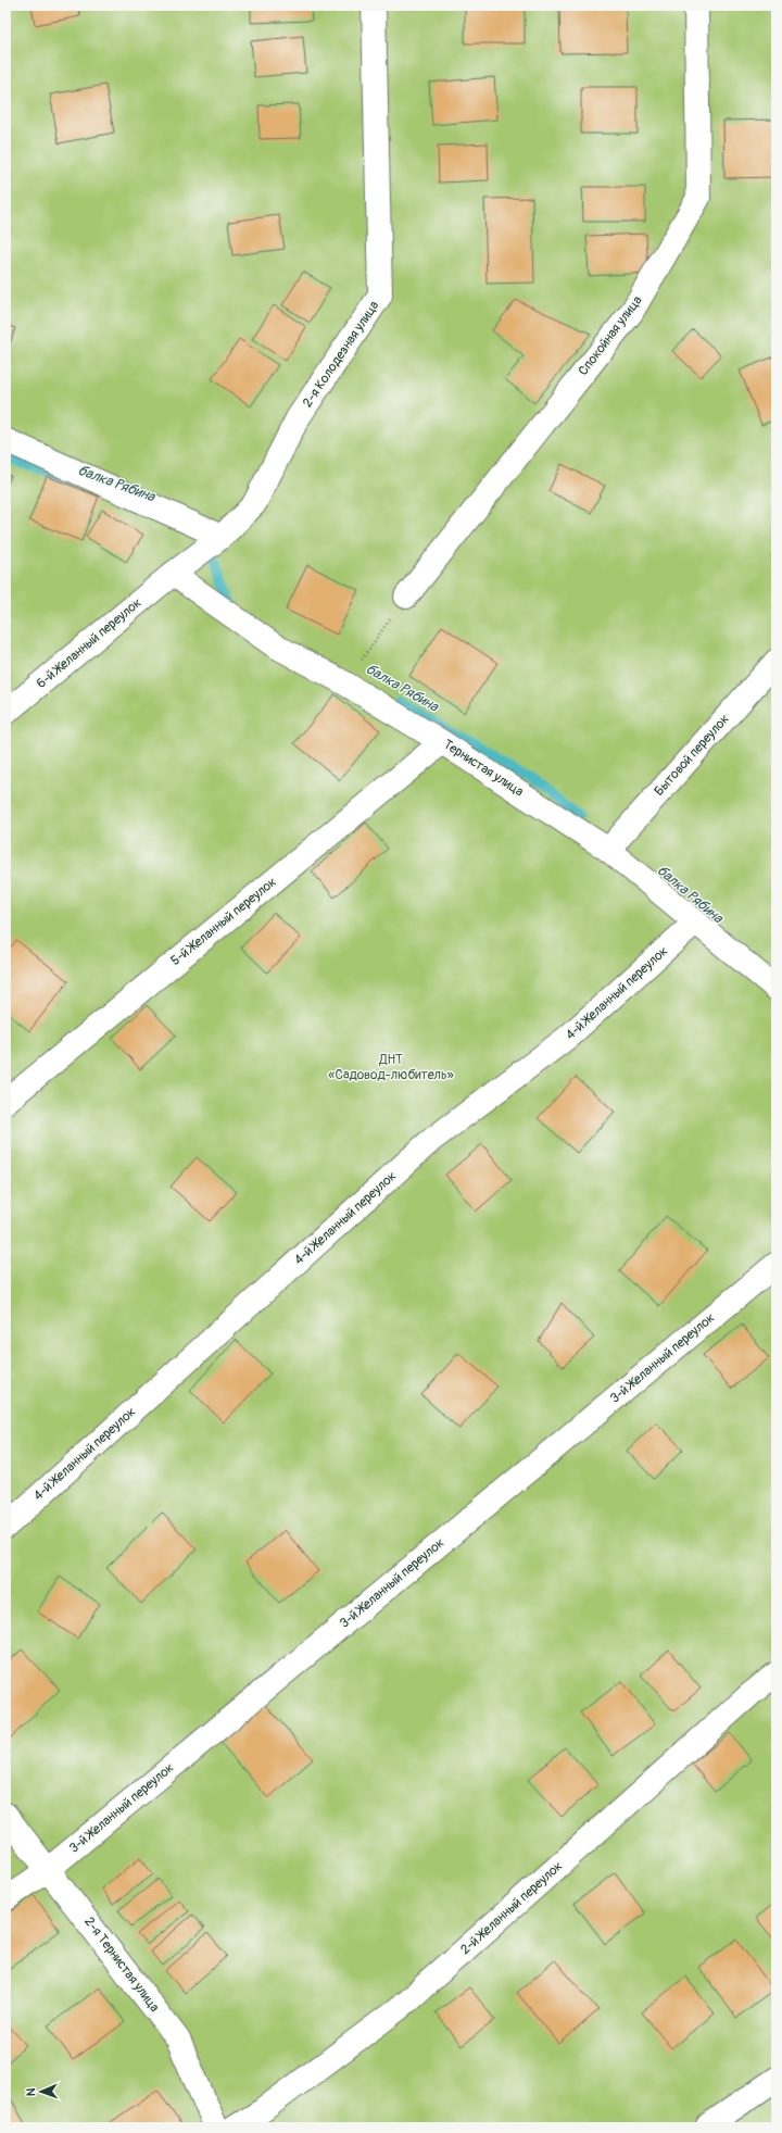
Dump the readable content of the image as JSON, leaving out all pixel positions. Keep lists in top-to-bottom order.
{
  "streets": {
    "street": [
      "Спокойная улица",
      "2-я Колодезная улица",
      "6-й Желанный переулок",
      "Бытовой переулок",
      "Тернистая улица",
      "5-й Желанный переулок",
      "4-й Желанный переулок",
      "3-й Желанный переулок",
      "2-й Желанный переулок",
      "2-я Тернистая улица"
    ]
  },
  "crossings": [
    ["2-я Колодезная улица", "6-й Желанный переулок"],
    ["2-я Колодезная улица", "Тернистая улица"],
    ["6-й Желанный переулок", "Тернистая улица"],
    ["Бытовой переулок", "Тернистая улица"],
    ["Тернистая улица", "5-й Желанный переулок"],
    ["Тернистая улица", "4-й Желанный переулок"],
    ["3-й Желанный переулок", "2-я Тернистая улица"]
  ],
  "water": ["балка Рябина"],
  "parks": ["ДНТ «Садовод-любитель»"],
  "north": "left"
}
